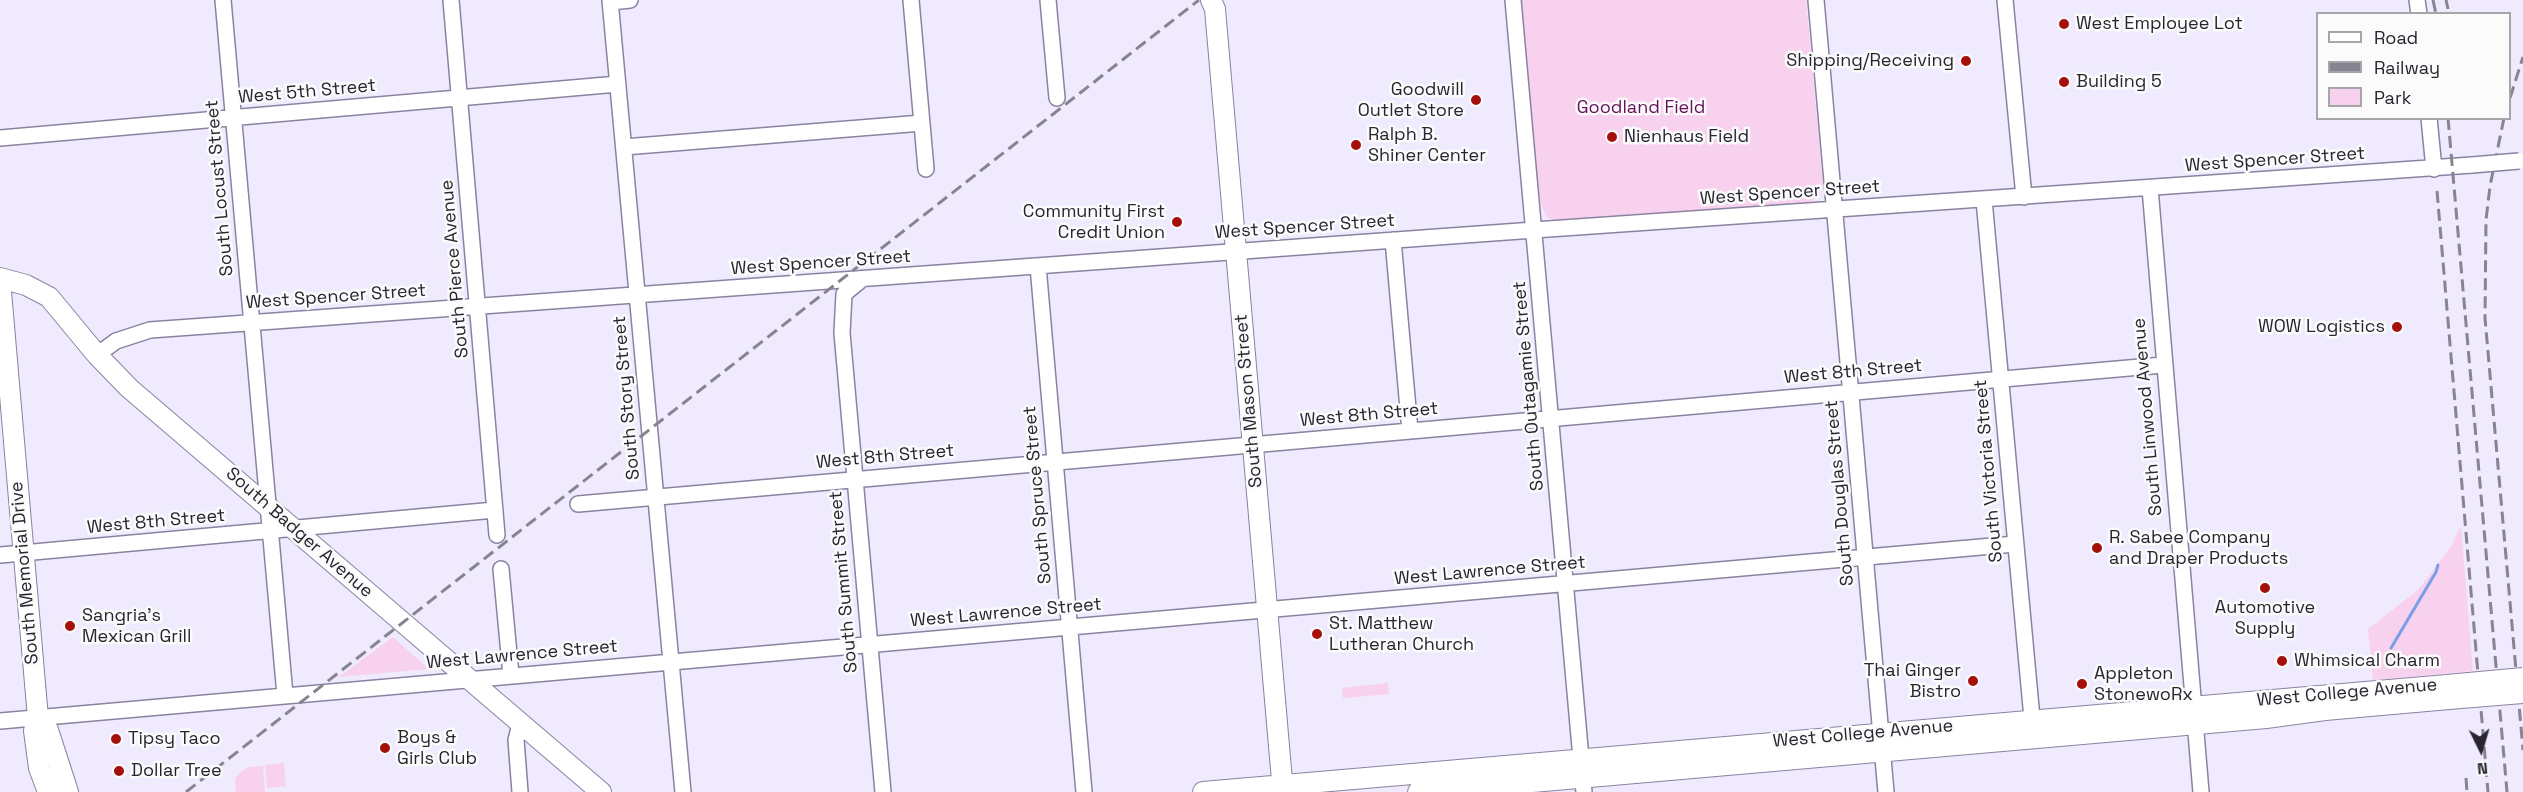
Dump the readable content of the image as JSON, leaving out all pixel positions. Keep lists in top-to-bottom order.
{
  "streets": {
    "main road": [
      "South Mason Street",
      "South Badger Avenue",
      "South Memorial Drive",
      "West College Avenue"
    ],
    "street": [
      "West 5th Street",
      "West Spencer Street",
      "South Locust Street",
      "South Pierce Avenue",
      "West 8th Street",
      "South Outagamie Street",
      "South Story Street",
      "South Linwood Avenue",
      "South Victoria Street",
      "South Douglas Street",
      "South Spruce Street",
      "West Lawrence Street",
      "South Summit Street"
    ]
  },
  "crossings": [
    ["West 5th Street", "South Locust Street"],
    ["West 5th Street", "South Pierce Avenue"],
    ["West 5th Street", "South Story Street"],
    ["West Spencer Street", "South Locust Street"],
    ["West Spencer Street", "South Pierce Avenue"],
    ["West Spencer Street", "South Outagamie Street"],
    ["West Spencer Street", "South Story Street"],
    ["West Spencer Street", "South Mason Street"],
    ["West Spencer Street", "South Linwood Avenue"],
    ["West Spencer Street", "South Victoria Street"],
    ["West Spencer Street", "South Douglas Street"],
    ["West Spencer Street", "South Spruce Street"],
    ["West Spencer Street", "South Badger Avenue"],
    ["West Spencer Street", "South Summit Street"],
    ["South Locust Street", "West 8th Street"],
    ["South Locust Street", "South Badger Avenue"],
    ["South Locust Street", "West Lawrence Street"],
    ["South Pierce Avenue", "West 8th Street"],
    ["West 8th Street", "South Outagamie Street"],
    ["West 8th Street", "South Story Street"],
    ["West 8th Street", "South Mason Street"],
    ["West 8th Street", "South Linwood Avenue"],
    ["West 8th Street", "South Victoria Street"],
    ["West 8th Street", "South Douglas Street"],
    ["West 8th Street", "South Spruce Street"],
    ["West 8th Street", "South Badger Avenue"],
    ["West 8th Street", "South Memorial Drive"],
    ["West 8th Street", "South Summit Street"],
    ["South Outagamie Street", "West Lawrence Street"],
    ["South Outagamie Street", "West College Avenue"],
    ["South Story Street", "West Lawrence Street"],
    ["South Mason Street", "West Lawrence Street"],
    ["South Mason Street", "West College Avenue"],
    ["South Linwood Avenue", "West College Avenue"],
    ["South Victoria Street", "West Lawrence Street"],
    ["South Victoria Street", "West College Avenue"],
    ["South Douglas Street", "West Lawrence Street"],
    ["South Douglas Street", "West College Avenue"],
    ["South Spruce Street", "West Lawrence Street"],
    ["South Badger Avenue", "West Lawrence Street"],
    ["South Badger Avenue", "South Memorial Drive"],
    ["West Lawrence Street", "South Memorial Drive"],
    ["West Lawrence Street", "South Summit Street"]
  ],
  "parks": ["Goodland Field"],
  "places": [
    "West Employee Lot",
    "Shipping/Receiving",
    "Building 5",
    "Goodwill Outlet Store",
    "Nienhaus Field",
    "Ralph B. Shiner Center",
    "Community First Credit Union",
    "WOW Logistics",
    "R. Sabee Company and Draper Products",
    "Automotive Supply",
    "Sangria's Mexican Grill",
    "St. Matthew Lutheran Church",
    "Whimsical Charm",
    "Thai Ginger Bistro",
    "Appleton StonewoRx",
    "Tipsy Taco",
    "Boys & Girls Club",
    "Dollar Tree"
  ],
  "legend": ["Road", "Railway", "Park"],
  "north": "bottom"
}
